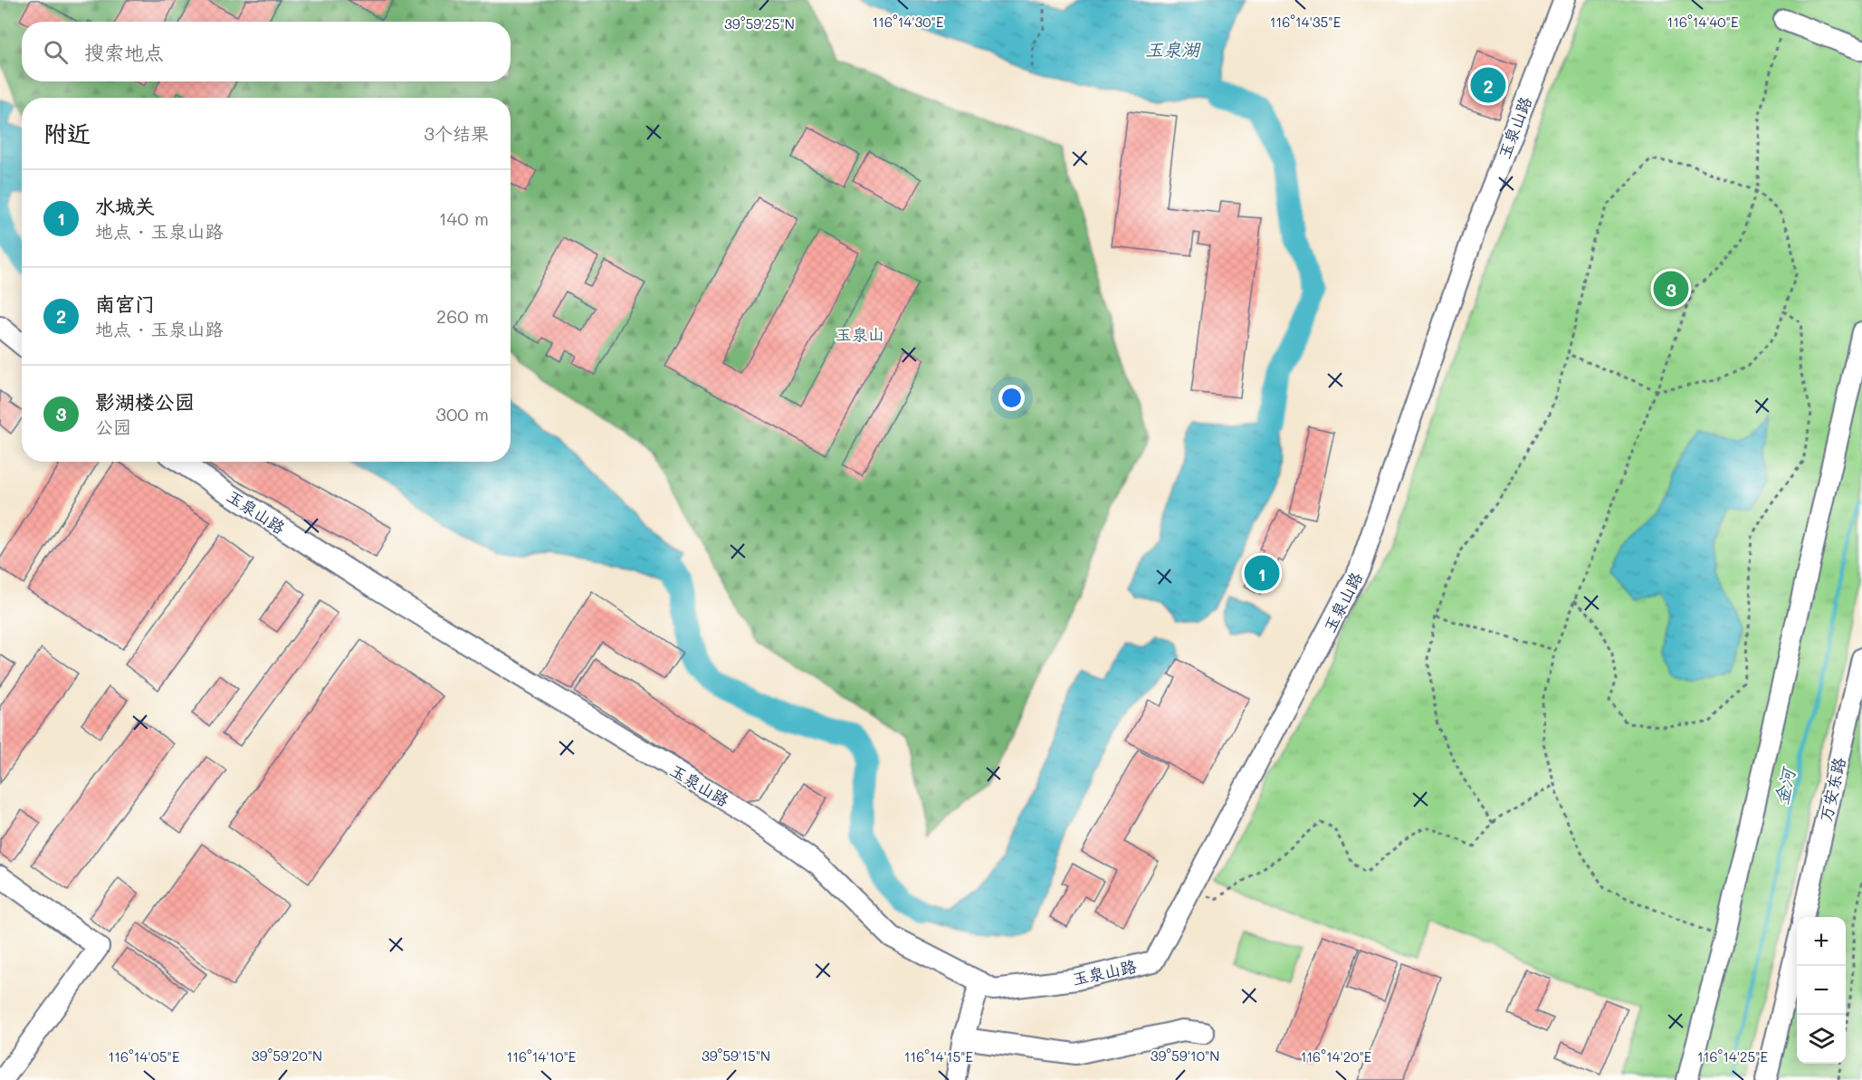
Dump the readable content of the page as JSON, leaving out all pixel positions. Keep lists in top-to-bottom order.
{
  "streets": {
    "street": ["玉泉山路", "万安东路"]
  },
  "water": ["玉泉湖", "金河"],
  "parks": ["玉泉山"],
  "page": {
    "search": "搜索地点",
    "pins": ["2", "3", "1"],
    "heading": ["附近", "3个结果"],
    "list": [
      {
        "mark": "1",
        "name": "水城关",
        "note": "地点 · 玉泉山路",
        "value": "140 m"
      },
      {
        "mark": "2",
        "name": "南宫门",
        "note": "地点 · 玉泉山路",
        "value": "260 m"
      },
      {
        "mark": "3",
        "name": "影湖楼公园",
        "note": "公园",
        "value": "300 m"
      }
    ],
    "map_buttons": ["+", "−"]
  },
  "coordinates": [
    "116°14'35\"E",
    "116°14'40\"E",
    "116°14'30\"E",
    "39°59'25\"N",
    "39°59'20\"N",
    "39°59'15\"N",
    "39°59'10\"N",
    "116°14'05\"E",
    "116°14'10\"E",
    "116°14'15\"E",
    "116°14'20\"E",
    "116°14'25\"E"
  ]
}
